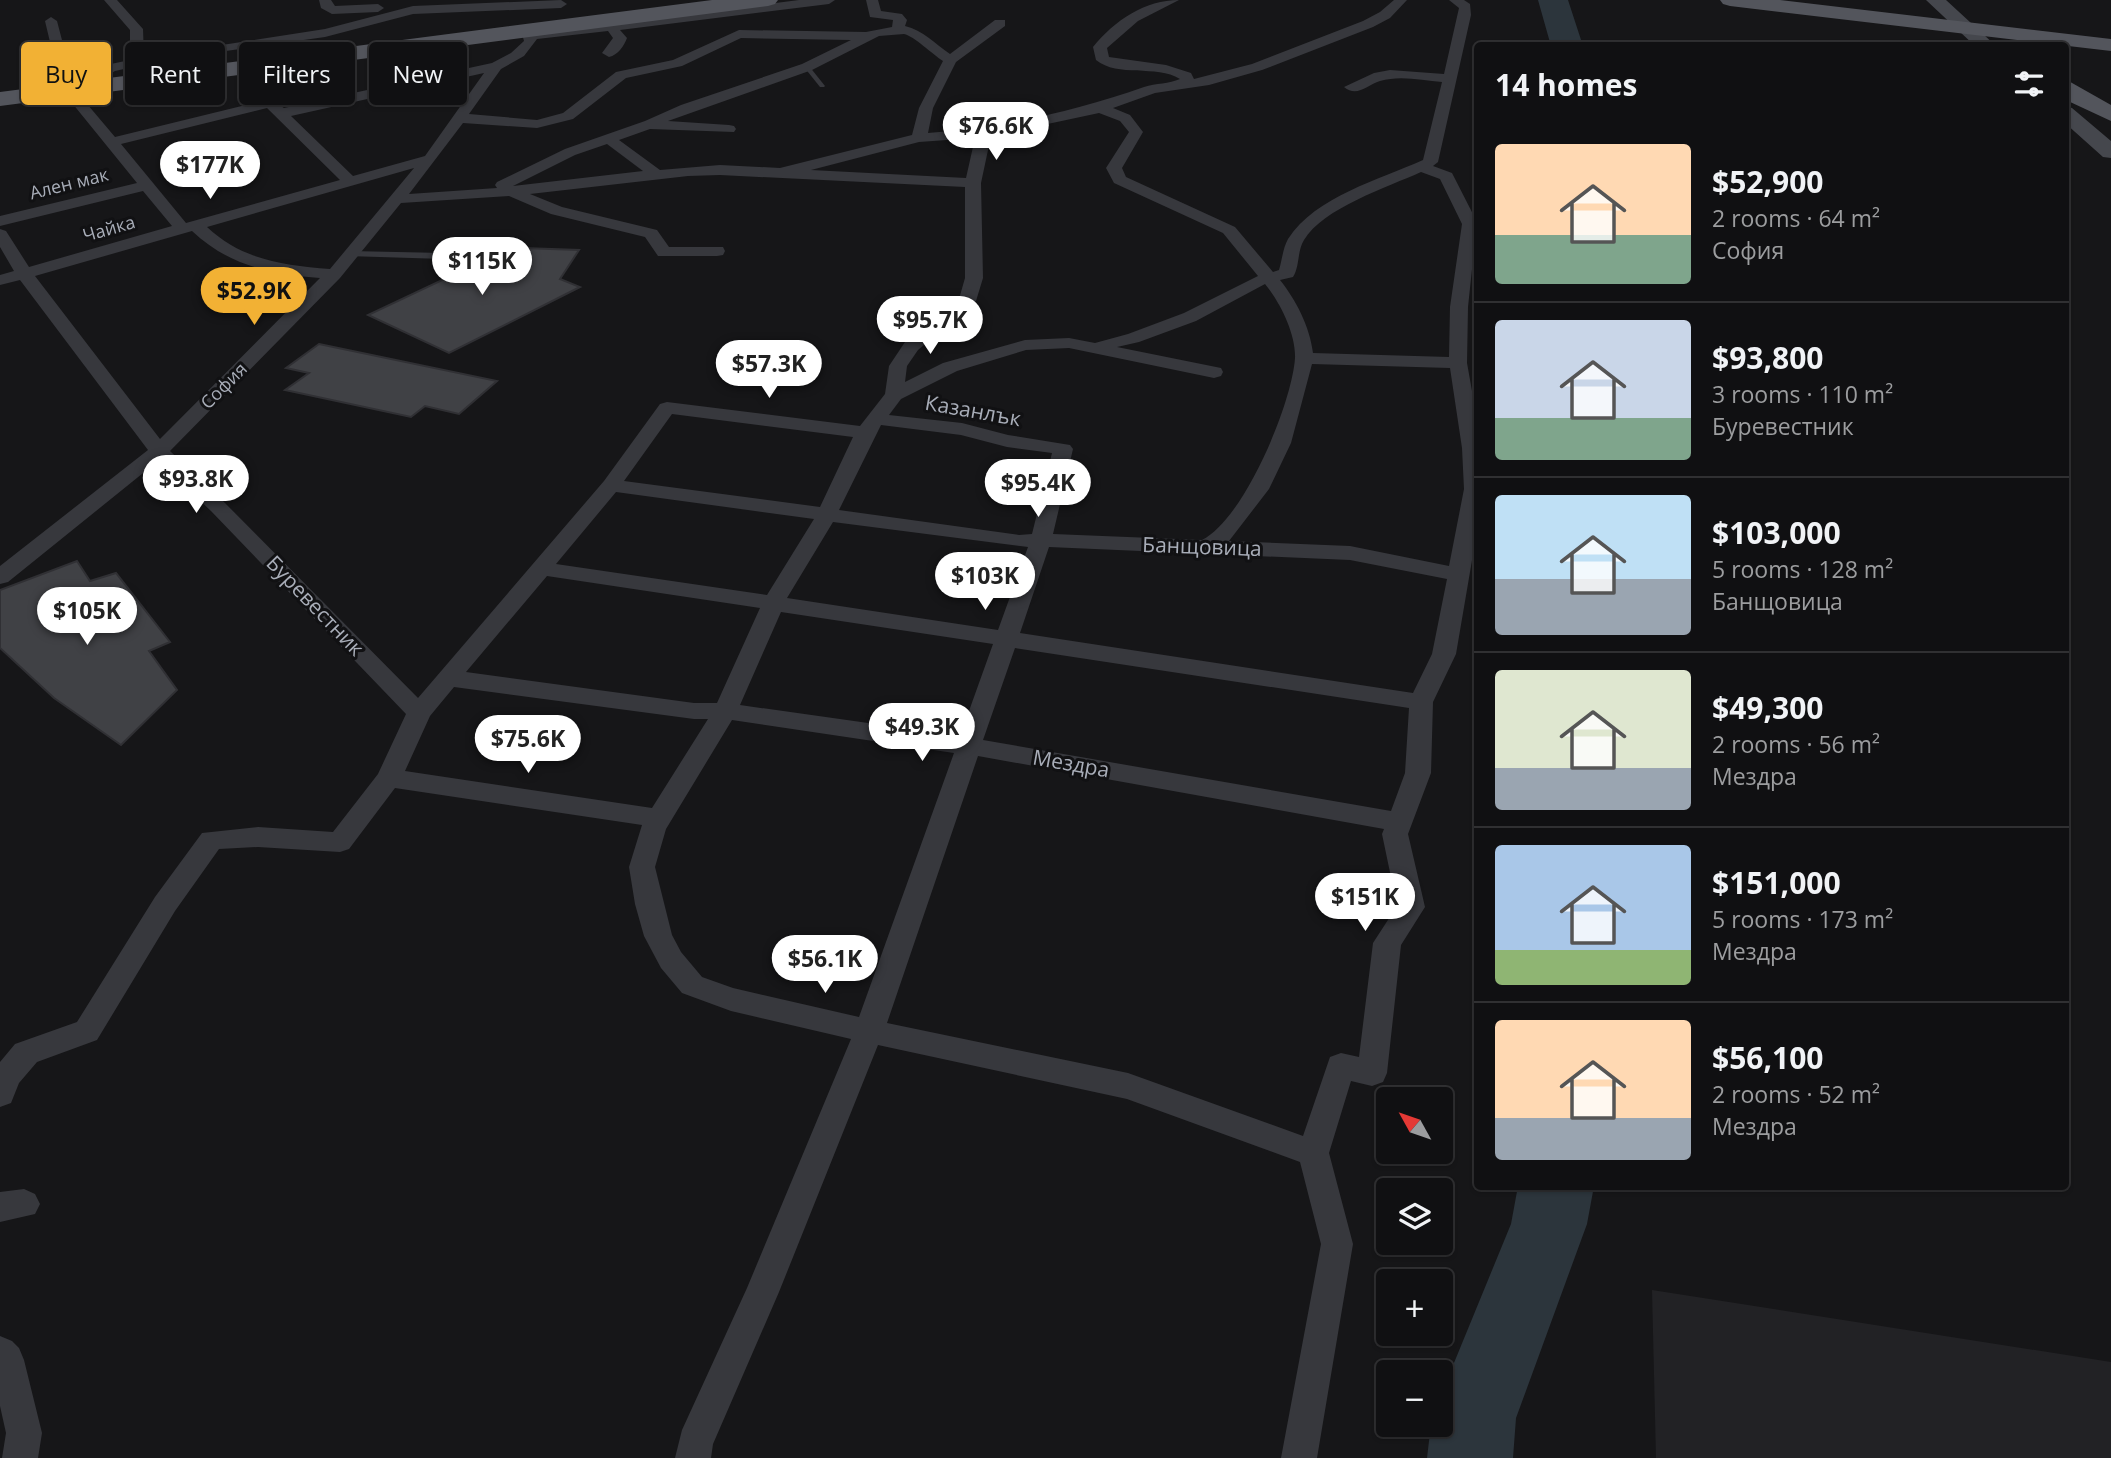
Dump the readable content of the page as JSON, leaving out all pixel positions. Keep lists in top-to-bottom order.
{
  "streets": {
    "street": [
      "Ален мак",
      "Чайка",
      "София",
      "Казанлък",
      "Банщовица",
      "Буревестник",
      "Мездра"
    ]
  },
  "crossings": [
    ["Чайка", "София"],
    ["Чайка", "Буревестник"],
    ["София", "Буревестник"],
    ["Казанлък", "Банщовица"]
  ],
  "north": "top left",
  "page": {
    "chip": [
      "Buy",
      "Rent",
      "Filters",
      "New"
    ],
    "heading": "14 homes",
    "price": [
      "$76.6K",
      "$177K",
      "$115K",
      "$52.9K",
      "$95.7K",
      "$57.3K",
      "$93.8K",
      "$95.4K",
      "$103K",
      "$105K",
      "$49.3K",
      "$75.6K",
      "$151K",
      "$56.1K"
    ],
    "list": [
      {
        "name": "$52,900",
        "note": "2 rooms · 64 m² · София"
      },
      {
        "name": "$93,800",
        "note": "3 rooms · 110 m² · Буревестник"
      },
      {
        "name": "$103,000",
        "note": "5 rooms · 128 m² · Банщовица"
      },
      {
        "name": "$49,300",
        "note": "2 rooms · 56 m² · Мездра"
      },
      {
        "name": "$151,000",
        "note": "5 rooms · 173 m² · Мездра"
      },
      {
        "name": "$56,100",
        "note": "2 rooms · 52 m² · Мездра"
      }
    ],
    "map_buttons": ["+", "−"]
  }
}
